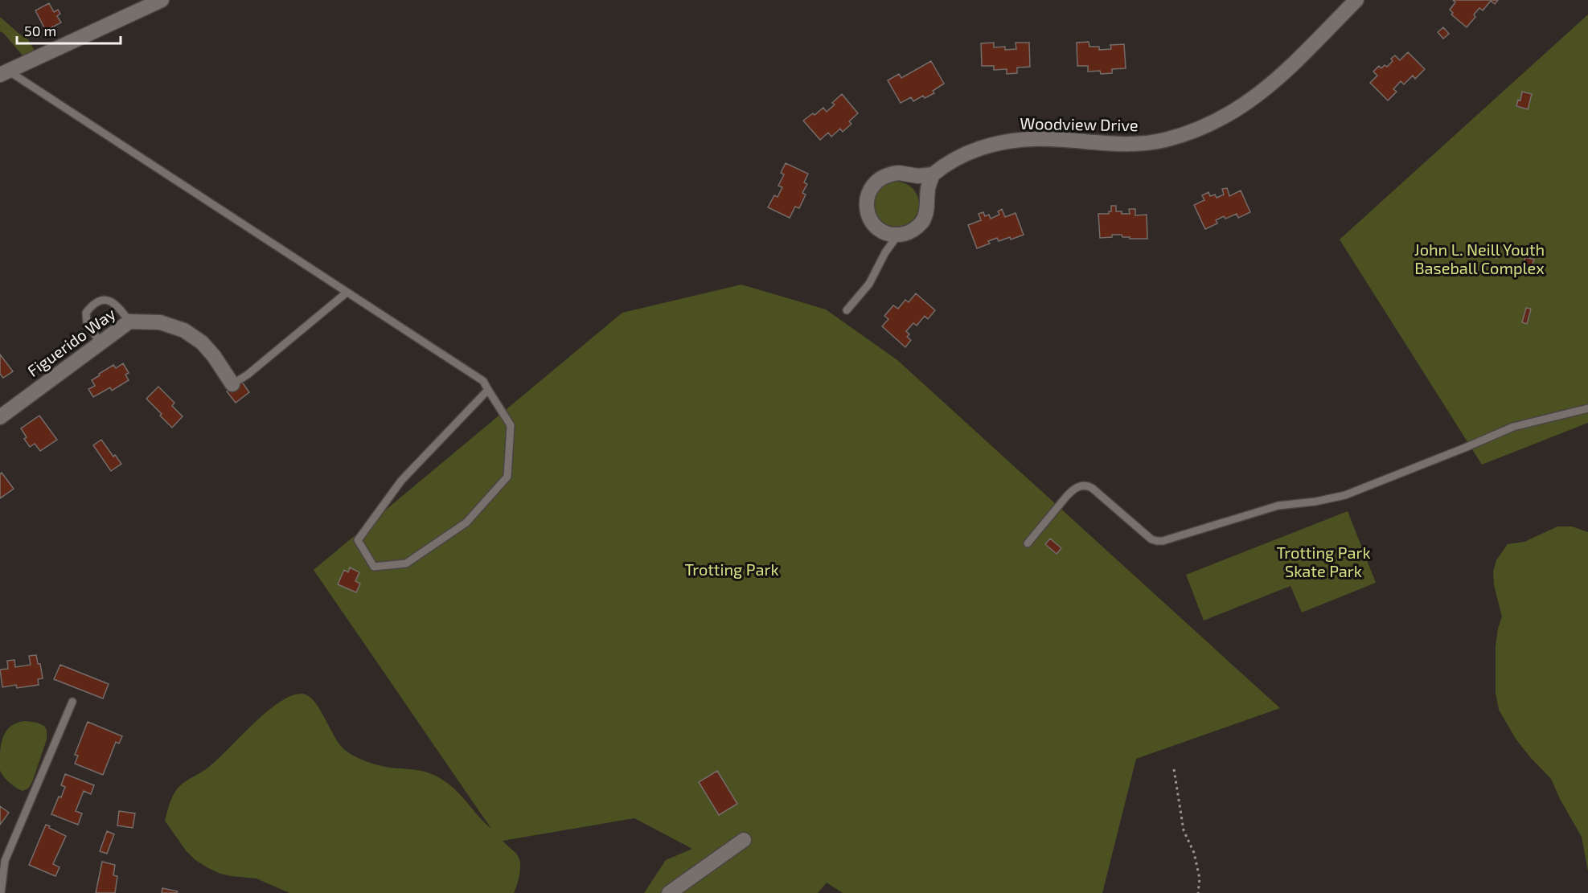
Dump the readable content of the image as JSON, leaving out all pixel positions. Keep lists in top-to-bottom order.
{
  "streets": {
    "street": ["Woodview Drive", "Figuerido Way"]
  },
  "parks": ["John L. Neill Youth Baseball Complex", "Trotting Park Skate Park", "Trotting Park"],
  "scale_bar": "50 m"
}
